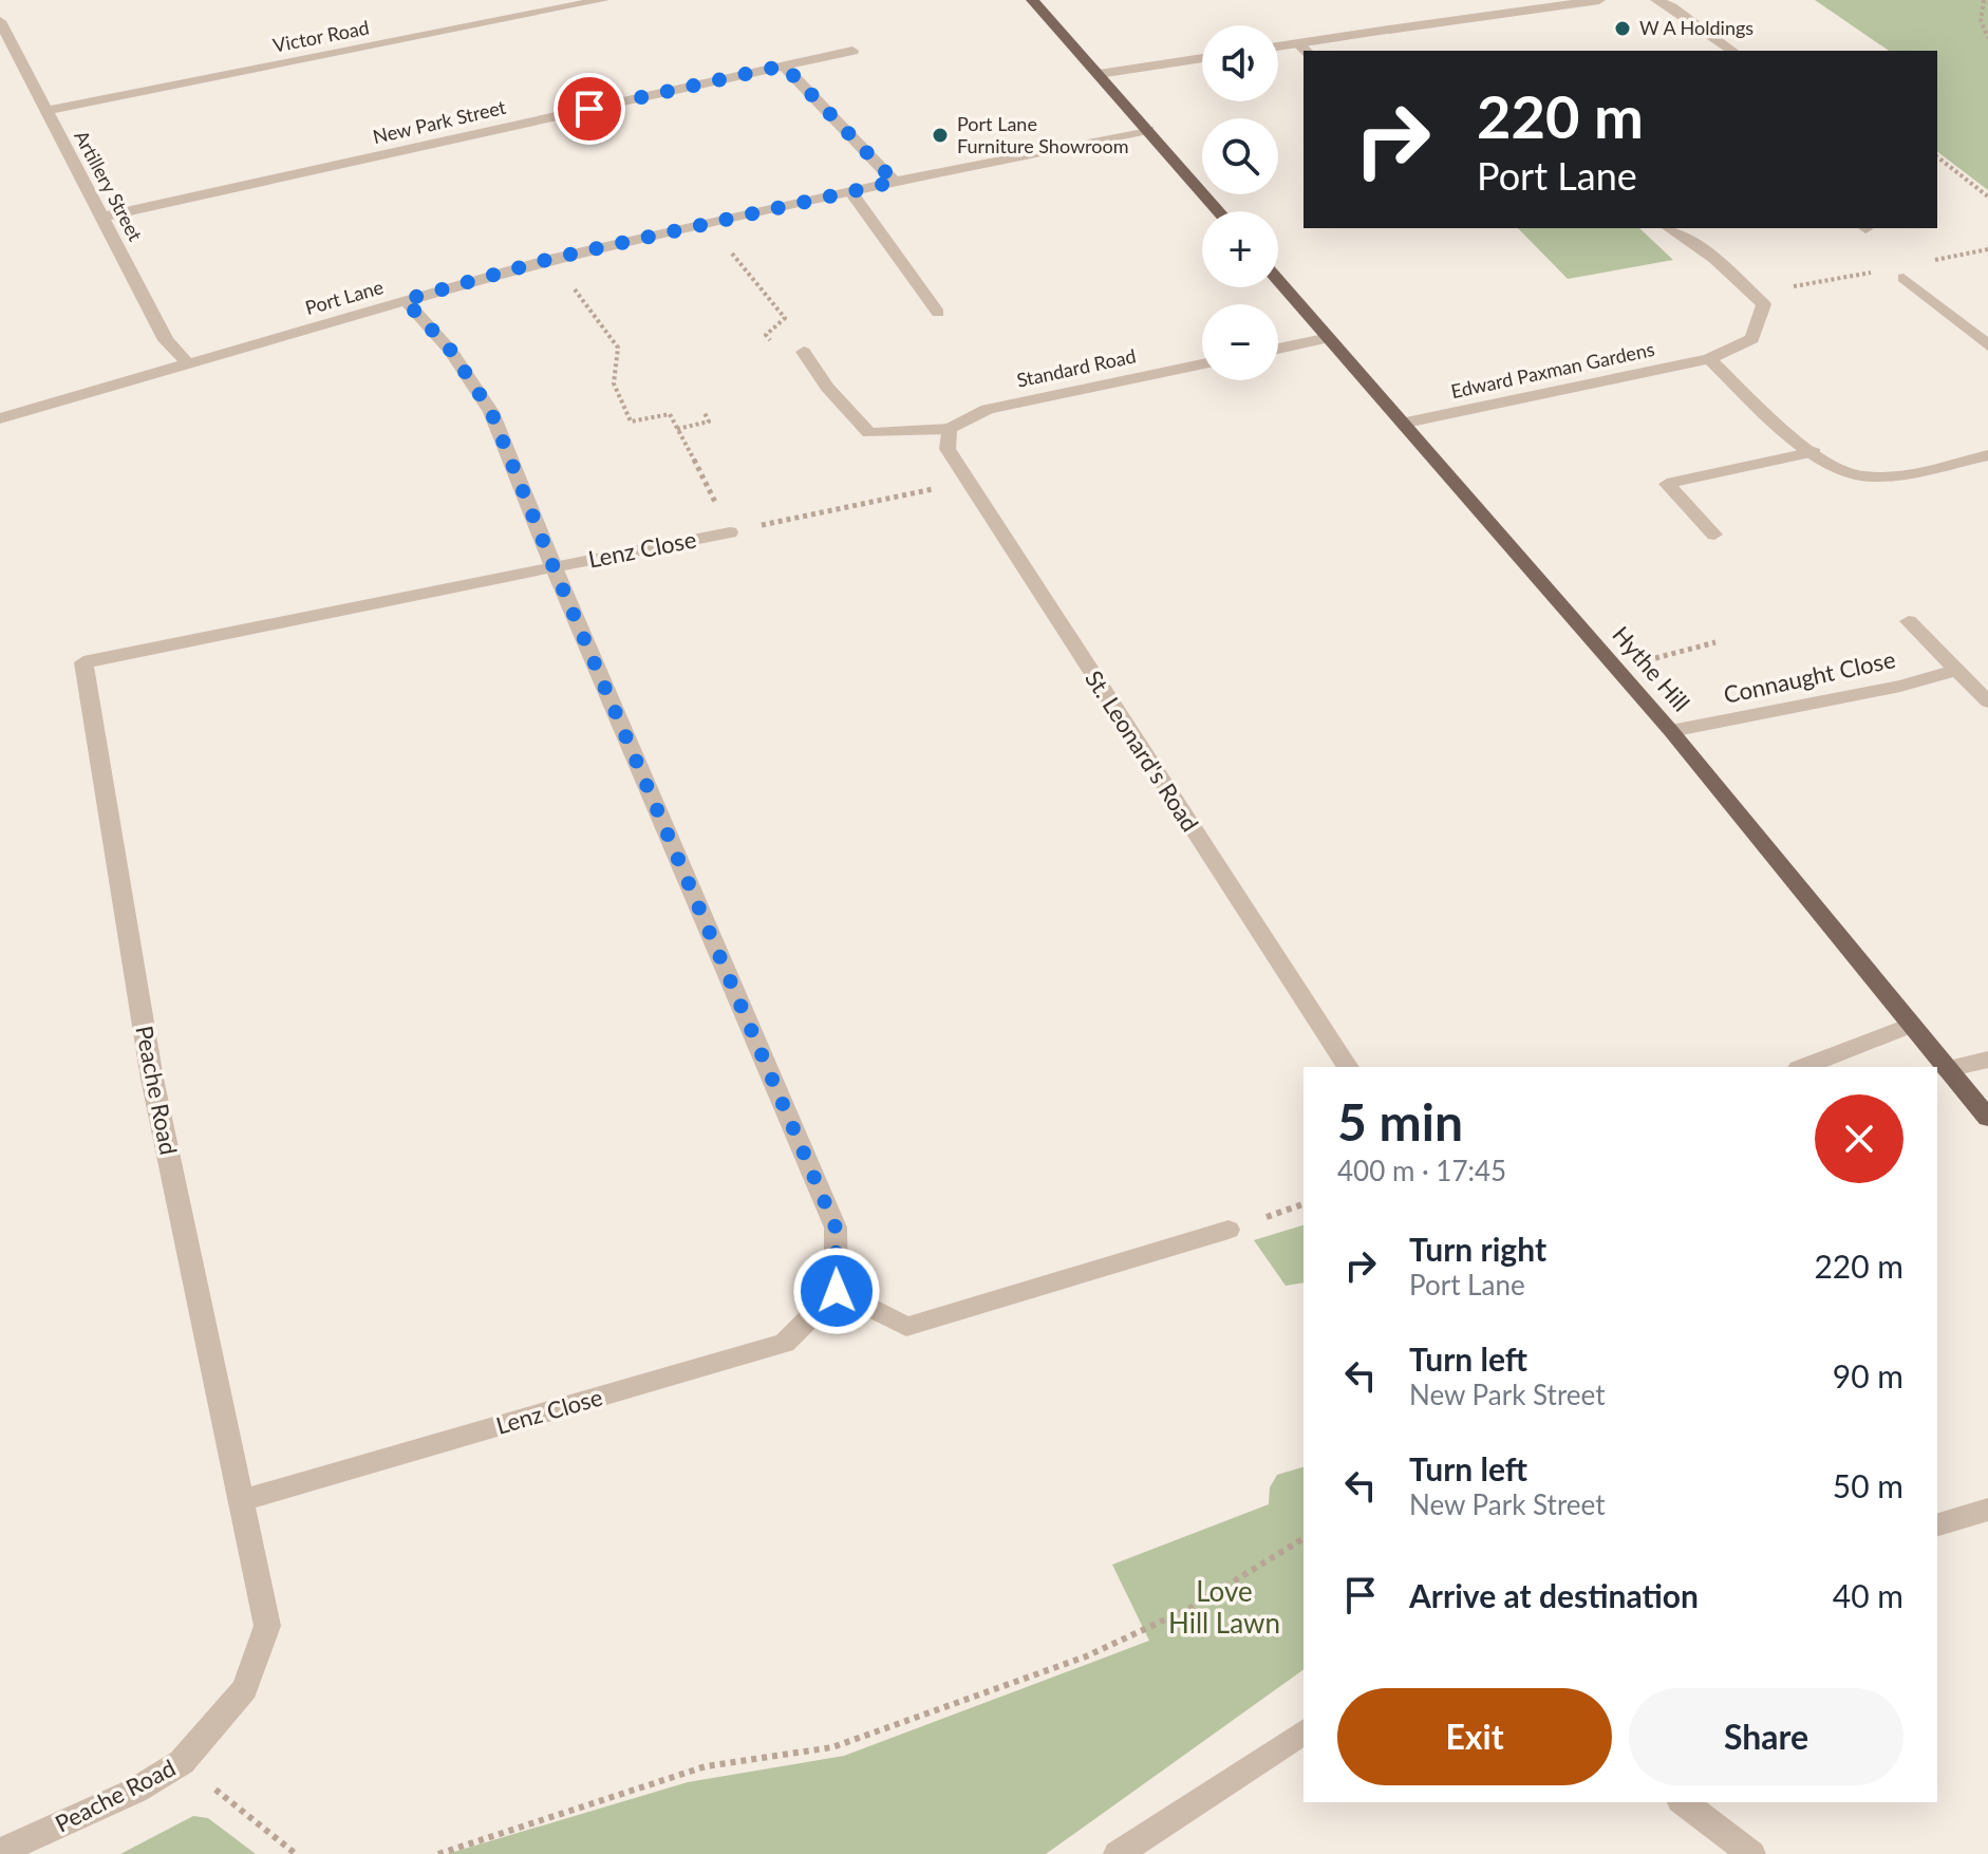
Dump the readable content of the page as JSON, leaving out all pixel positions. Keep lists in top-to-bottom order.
{
  "streets": {
    "main road": ["Hythe Hill"],
    "street": [
      "Victor Road",
      "New Park Street",
      "Artillery Street",
      "Port Lane",
      "Standard Road",
      "Edward Paxman Gardens",
      "Lenz Close",
      "Connaught Close",
      "St. Leonard's Road",
      "Peache Road"
    ]
  },
  "crossings": [
    ["Victor Road", "Artillery Street"],
    ["New Park Street", "Artillery Street"],
    ["Artillery Street", "Port Lane"],
    ["Port Lane", "Lenz Close"],
    ["Standard Road", "St. Leonard's Road"],
    ["Edward Paxman Gardens", "Hythe Hill"],
    ["Lenz Close", "Peache Road"],
    ["Hythe Hill", "Connaught Close"]
  ],
  "parks": ["Love Hill Lawn"],
  "places": ["W A Holdings", "Port Lane Furniture Showroom"],
  "page": {
    "map_buttons": ["+", "−"],
    "turn": ["220 m", "Port Lane"],
    "heading": ["5 min", "400 m · 17:45"],
    "list": [
      {
        "name": "Turn right",
        "note": "Port Lane",
        "value": "220 m"
      },
      {
        "name": "Turn left",
        "note": "New Park Street",
        "value": "90 m"
      },
      {
        "name": "Turn left",
        "note": "New Park Street",
        "value": "50 m"
      },
      {
        "name": "Arrive at destination",
        "value": "40 m"
      }
    ],
    "buttons": ["Exit", "Share"]
  }
}
